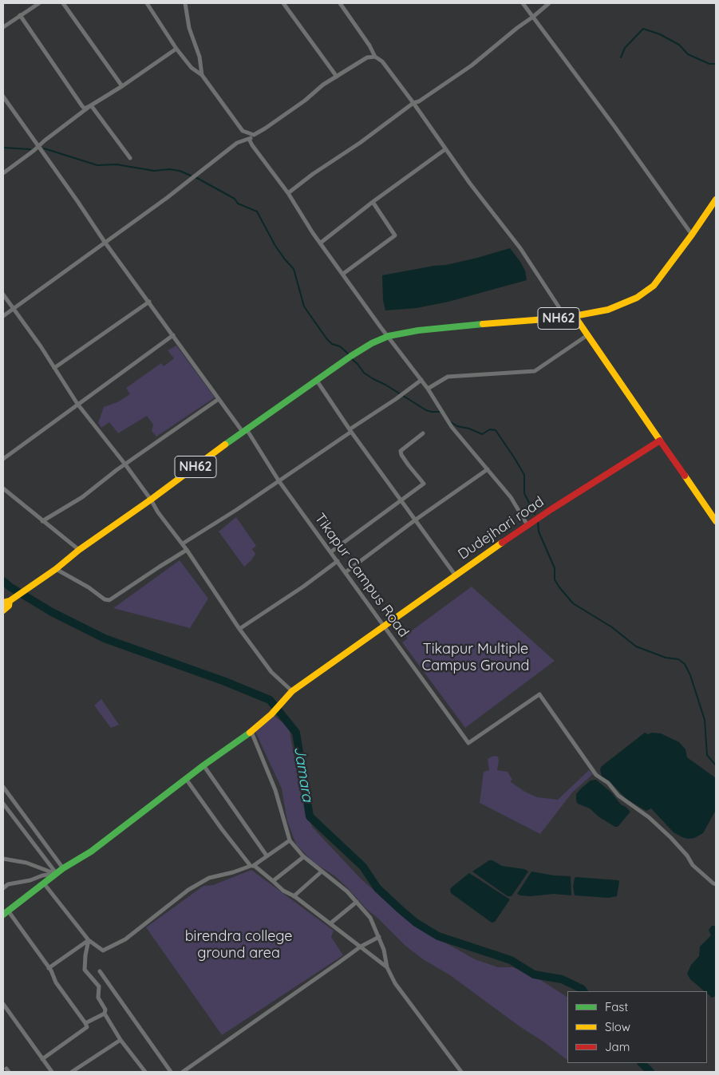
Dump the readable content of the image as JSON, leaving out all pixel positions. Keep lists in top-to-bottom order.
{
  "streets": {
    "street": ["NH62", "Dudejhari road", "Tikapur Campus Road"]
  },
  "crossings": [
    ["NH62", "Tikapur Campus Road"],
    ["Dudejhari road", "Tikapur Campus Road"]
  ],
  "water": ["Jamara"],
  "parks": ["Tikapur Multiple Campus Ground", "birendra college ground area"],
  "legend": ["Fast", "Slow", "Jam"]
}
